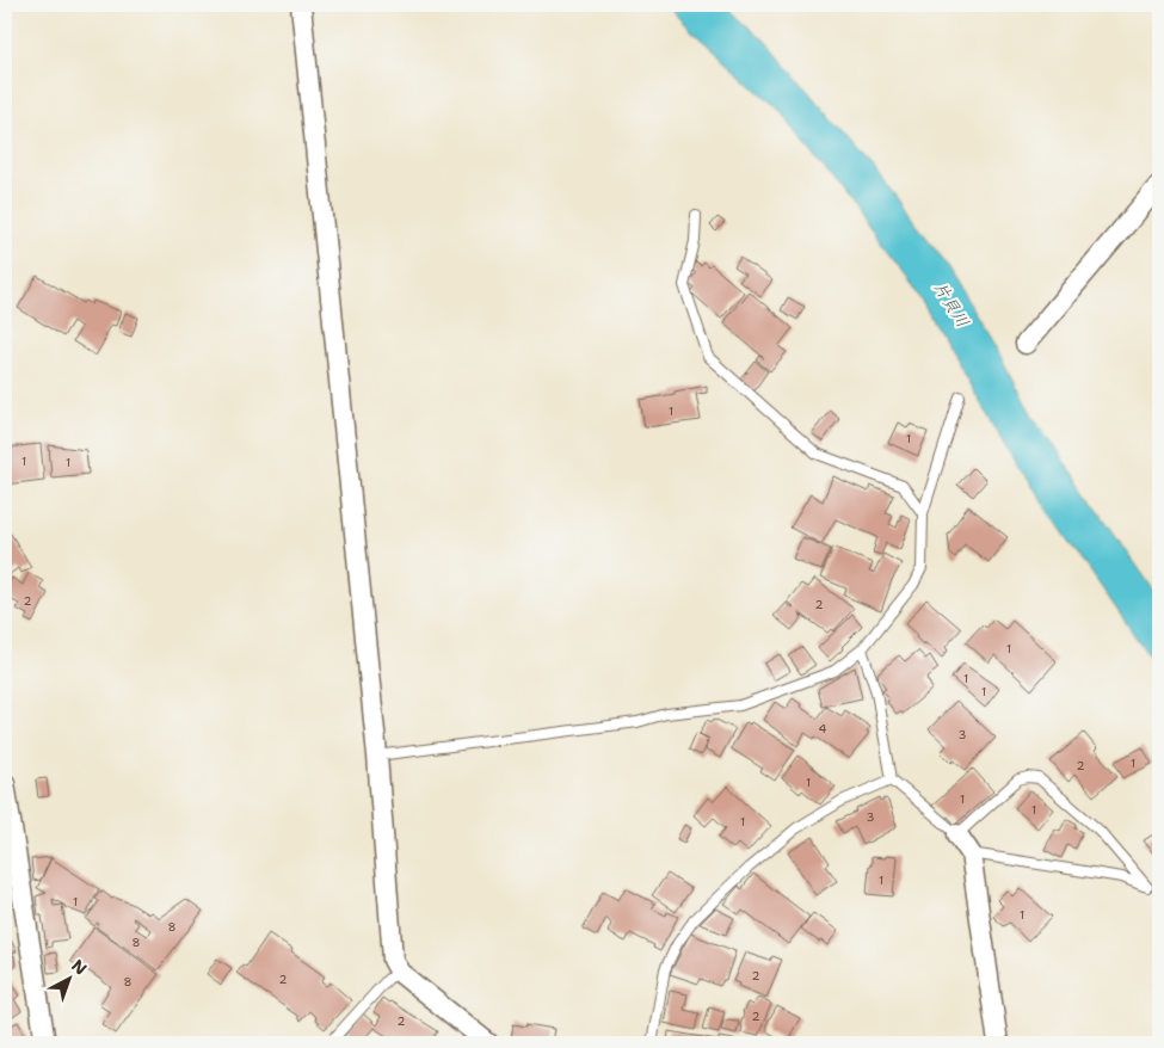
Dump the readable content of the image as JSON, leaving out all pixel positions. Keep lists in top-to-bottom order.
{
  "water": ["片貝川"],
  "house_numbers": [
    "1",
    "1",
    "1",
    "1",
    "2",
    "2",
    "1",
    "1",
    "1",
    "4",
    "3",
    "1",
    "2",
    "1",
    "1",
    "1",
    "3",
    "1",
    "1",
    "1",
    "1",
    "8",
    "8",
    "2",
    "2",
    "8",
    "2",
    "2"
  ],
  "north": "top right"
}
